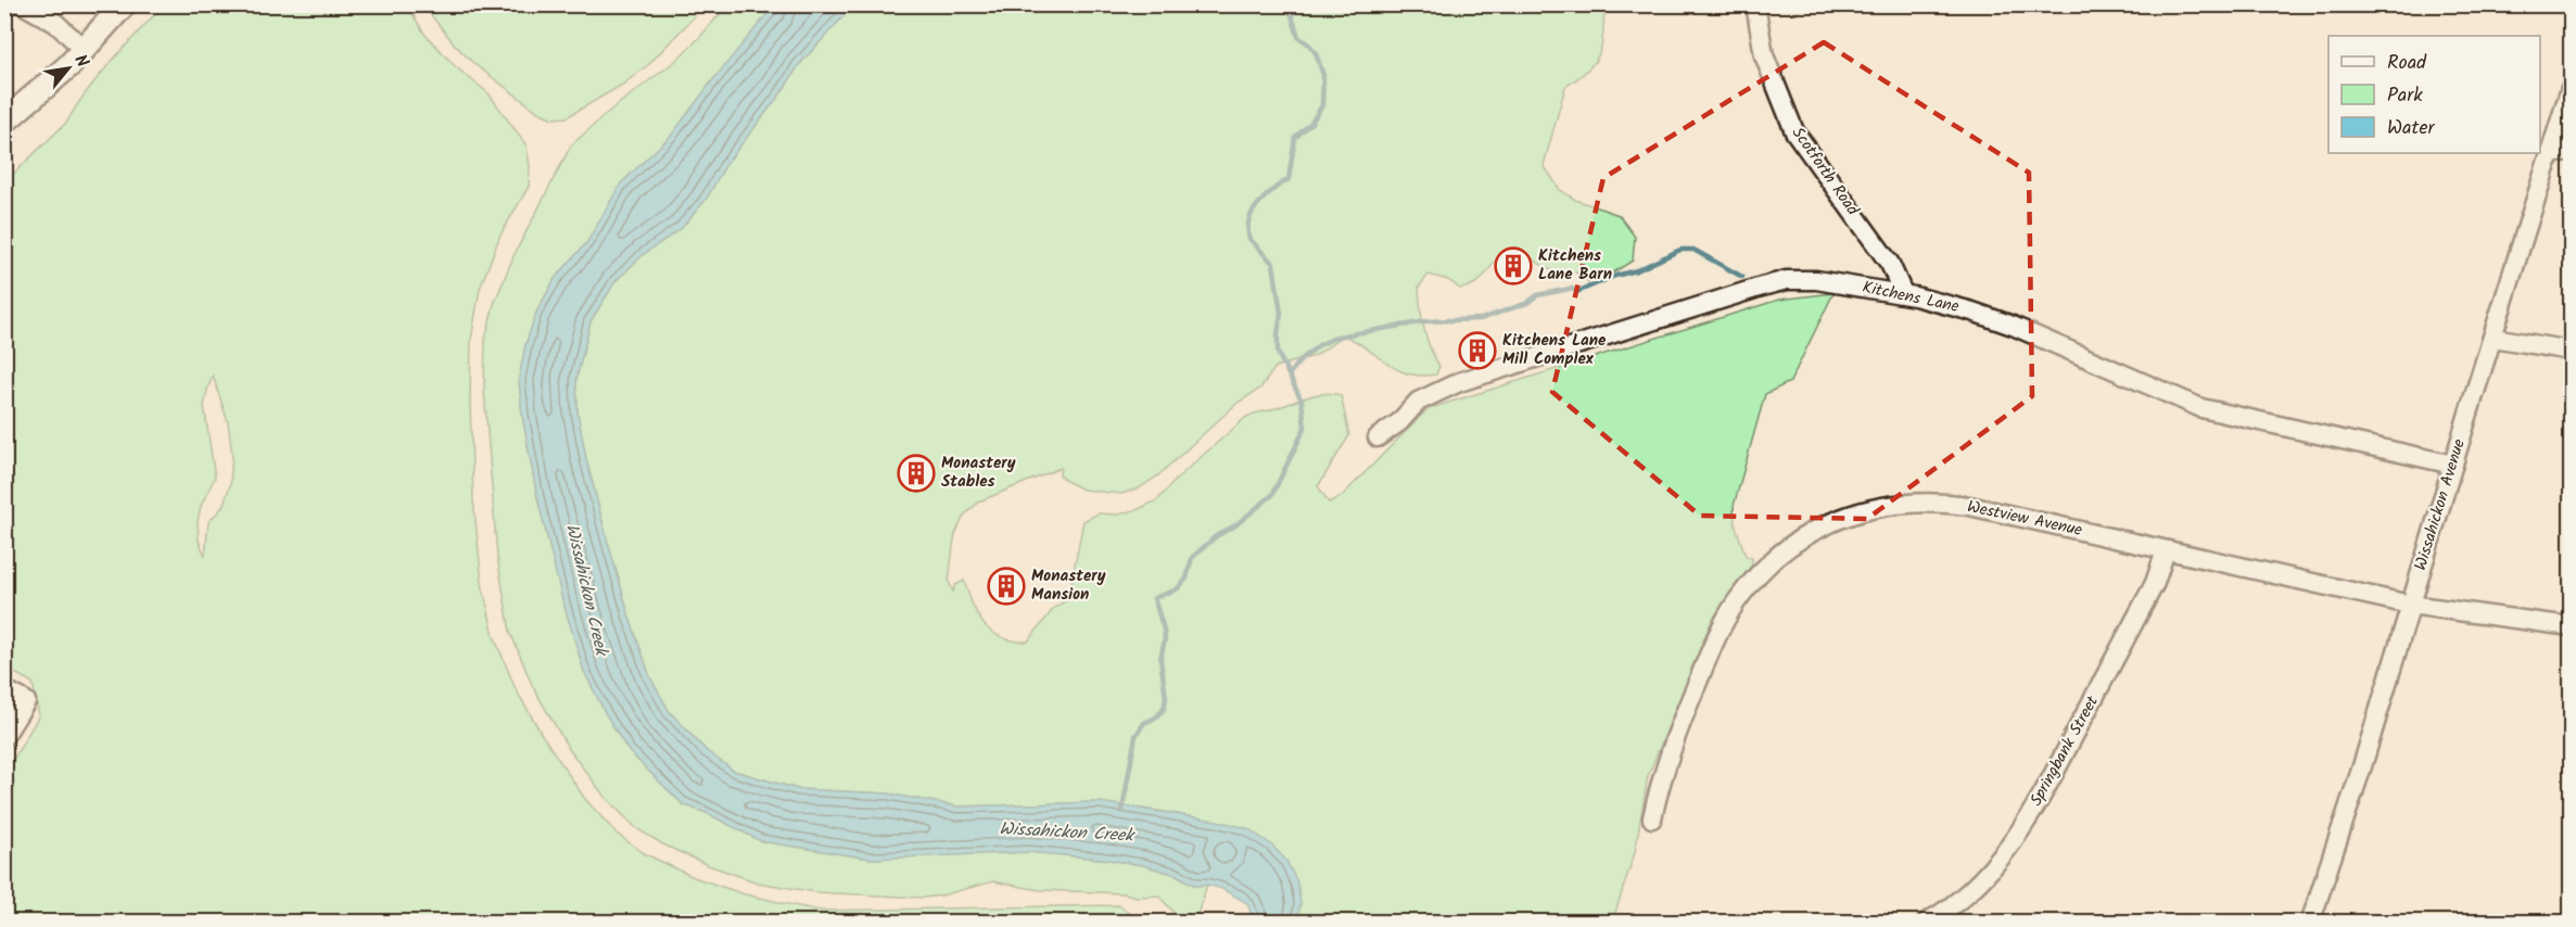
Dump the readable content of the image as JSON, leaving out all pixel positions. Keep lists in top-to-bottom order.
{
  "streets": {
    "street": [
      "Scotforth Road",
      "Kitchens Lane",
      "Wissahickon Avenue",
      "Westview Avenue",
      "Springbank Street"
    ]
  },
  "crossings": [
    ["Scotforth Road", "Kitchens Lane"],
    ["Kitchens Lane", "Wissahickon Avenue"],
    ["Wissahickon Avenue", "Westview Avenue"],
    ["Westview Avenue", "Springbank Street"]
  ],
  "water": ["Wissahickon Creek"],
  "places": {
    "building": [
      "Kitchens Lane Barn",
      "Kitchens Lane Mill Complex",
      "Monastery Stables",
      "Monastery Mansion"
    ]
  },
  "legend": ["Road", "Park", "Water"],
  "north": "top right"
}
